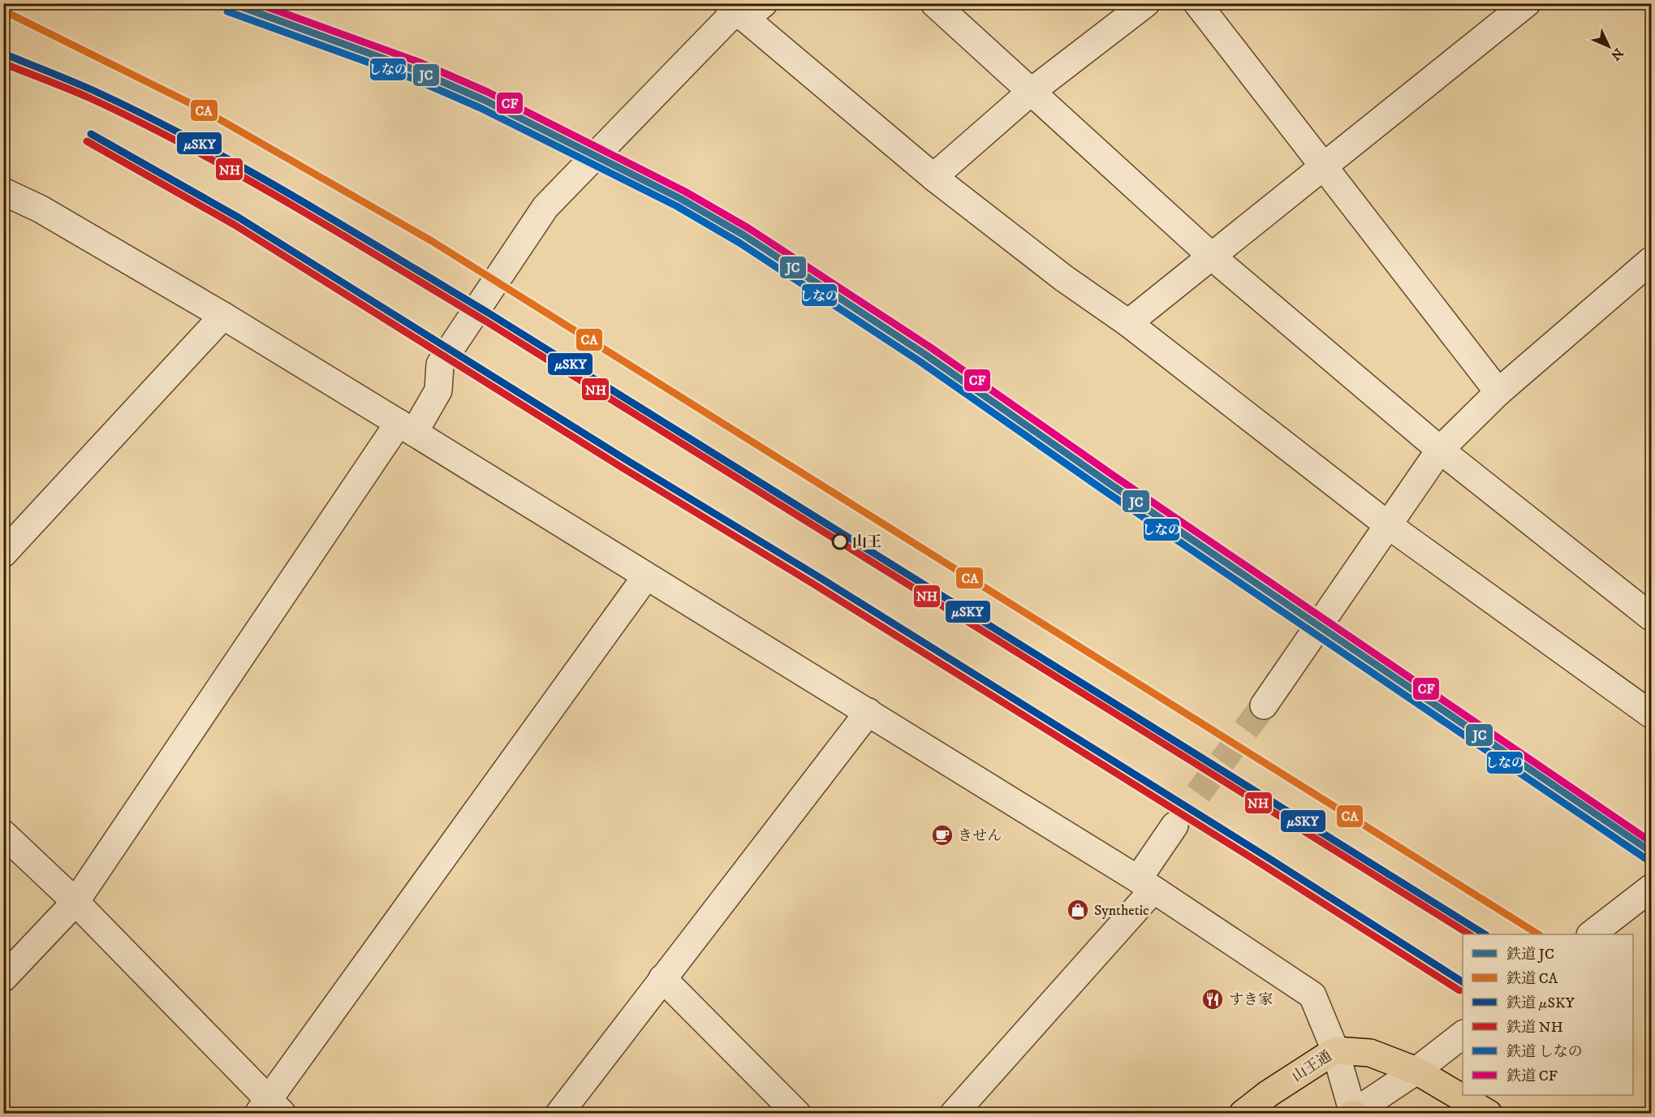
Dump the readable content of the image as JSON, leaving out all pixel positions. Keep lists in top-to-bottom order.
{
  "streets": {
    "main road": ["山王通"]
  },
  "places": {
    "other": ["山王"],
    "cafe": ["きせん"],
    "shop": ["Synthetic"],
    "restaurant": ["すき家"]
  },
  "lines": [
    "rail line JC",
    "rail line CF",
    "rail line CA",
    "rail line しなの",
    "rail line μSKY",
    "rail line NH"
  ],
  "legend": [
    "鉄道 JC",
    "鉄道 CA",
    "鉄道 μSKY",
    "鉄道 NH",
    "鉄道 しなの",
    "鉄道 CF"
  ],
  "north": "bottom right"
}
